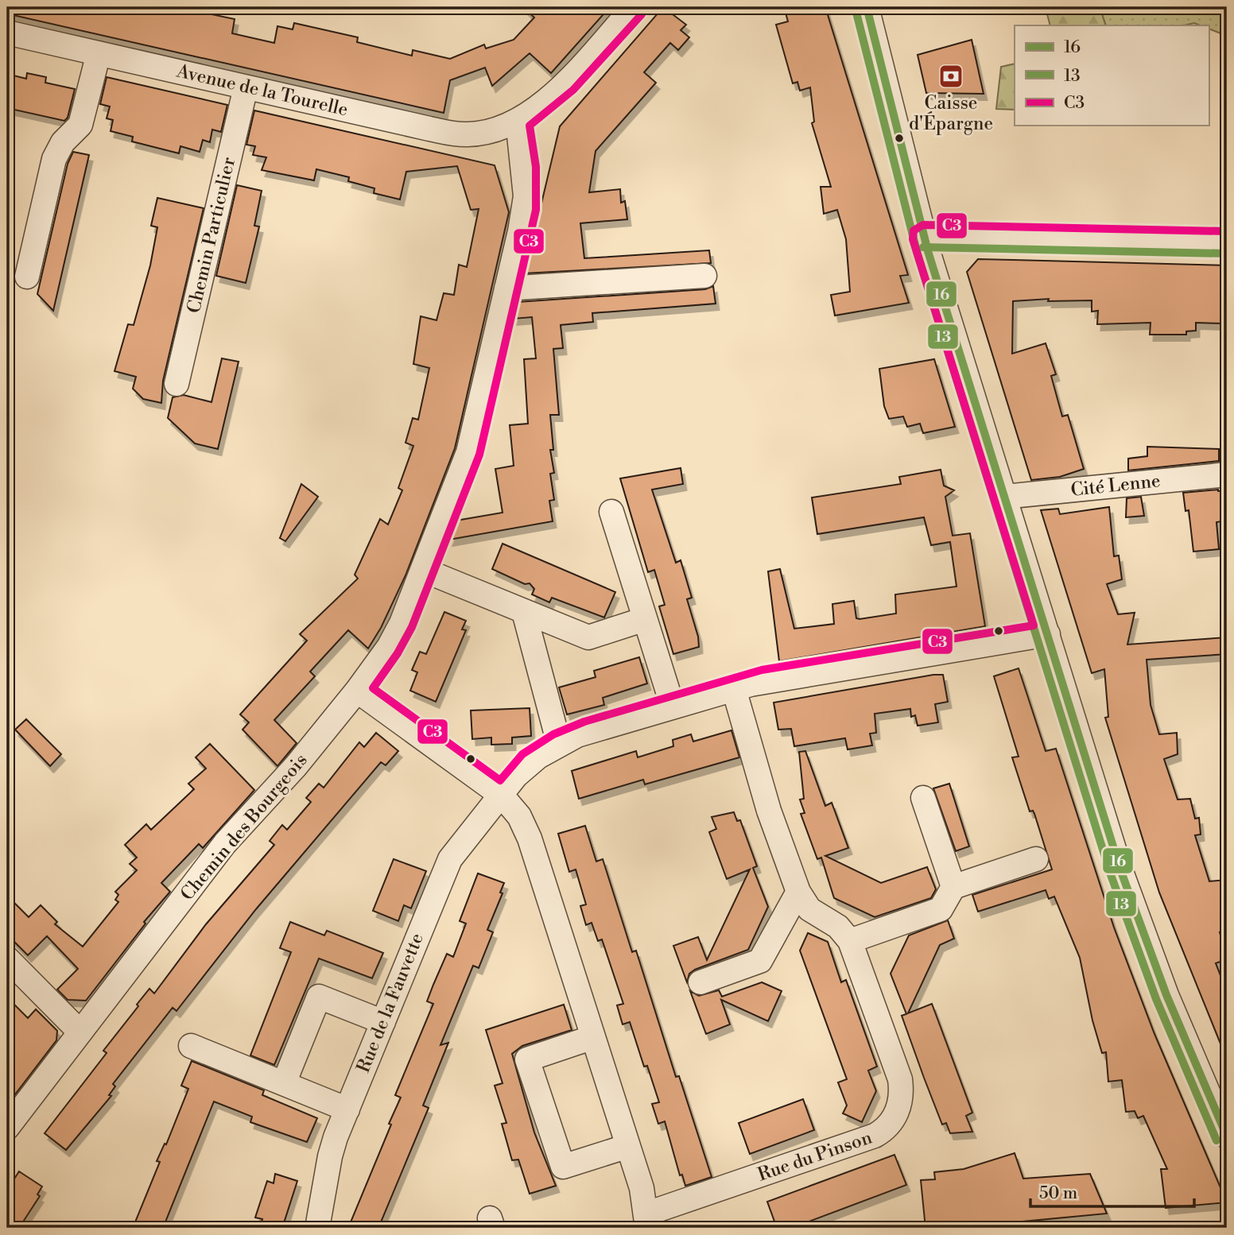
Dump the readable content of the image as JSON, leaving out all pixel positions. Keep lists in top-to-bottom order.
{
  "streets": {
    "street": [
      "Avenue de la Tourelle",
      "Chemin Particulier",
      "Cité Lenne",
      "Chemin des Bourgeois",
      "Rue de la Fauvette",
      "Rue du Pinson"
    ]
  },
  "crossings": [
    ["Avenue de la Tourelle", "Chemin Particulier"],
    ["Avenue de la Tourelle", "Chemin des Bourgeois"],
    ["Rue de la Fauvette", "Rue du Pinson"]
  ],
  "places": {
    "bank": ["Caisse d'Épargne"]
  },
  "lines": ["transit line 16", "transit line 13", "transit line C3"],
  "legend": ["16", "13", "C3"],
  "scale_bar": "50 m"
}
